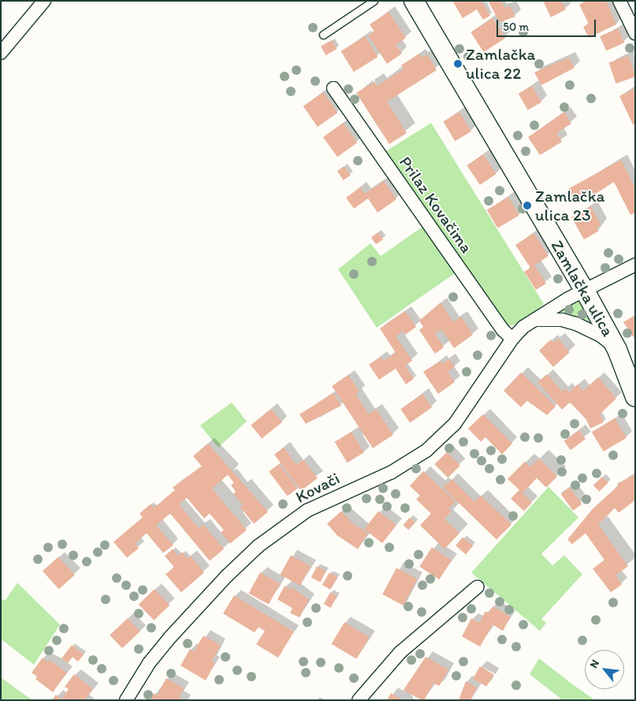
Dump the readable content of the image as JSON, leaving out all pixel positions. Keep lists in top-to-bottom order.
{
  "streets": {
    "street": ["Prilaz Kovačima", "Zamlačka ulica", "Kovači"]
  },
  "crossings": [
    ["Prilaz Kovačima", "Kovači"],
    ["Zamlačka ulica", "Kovači"]
  ],
  "places": ["Zamlačka ulica 22", "Zamlačka ulica 23"],
  "scale_bar": "50 m",
  "north": "top left"
}
